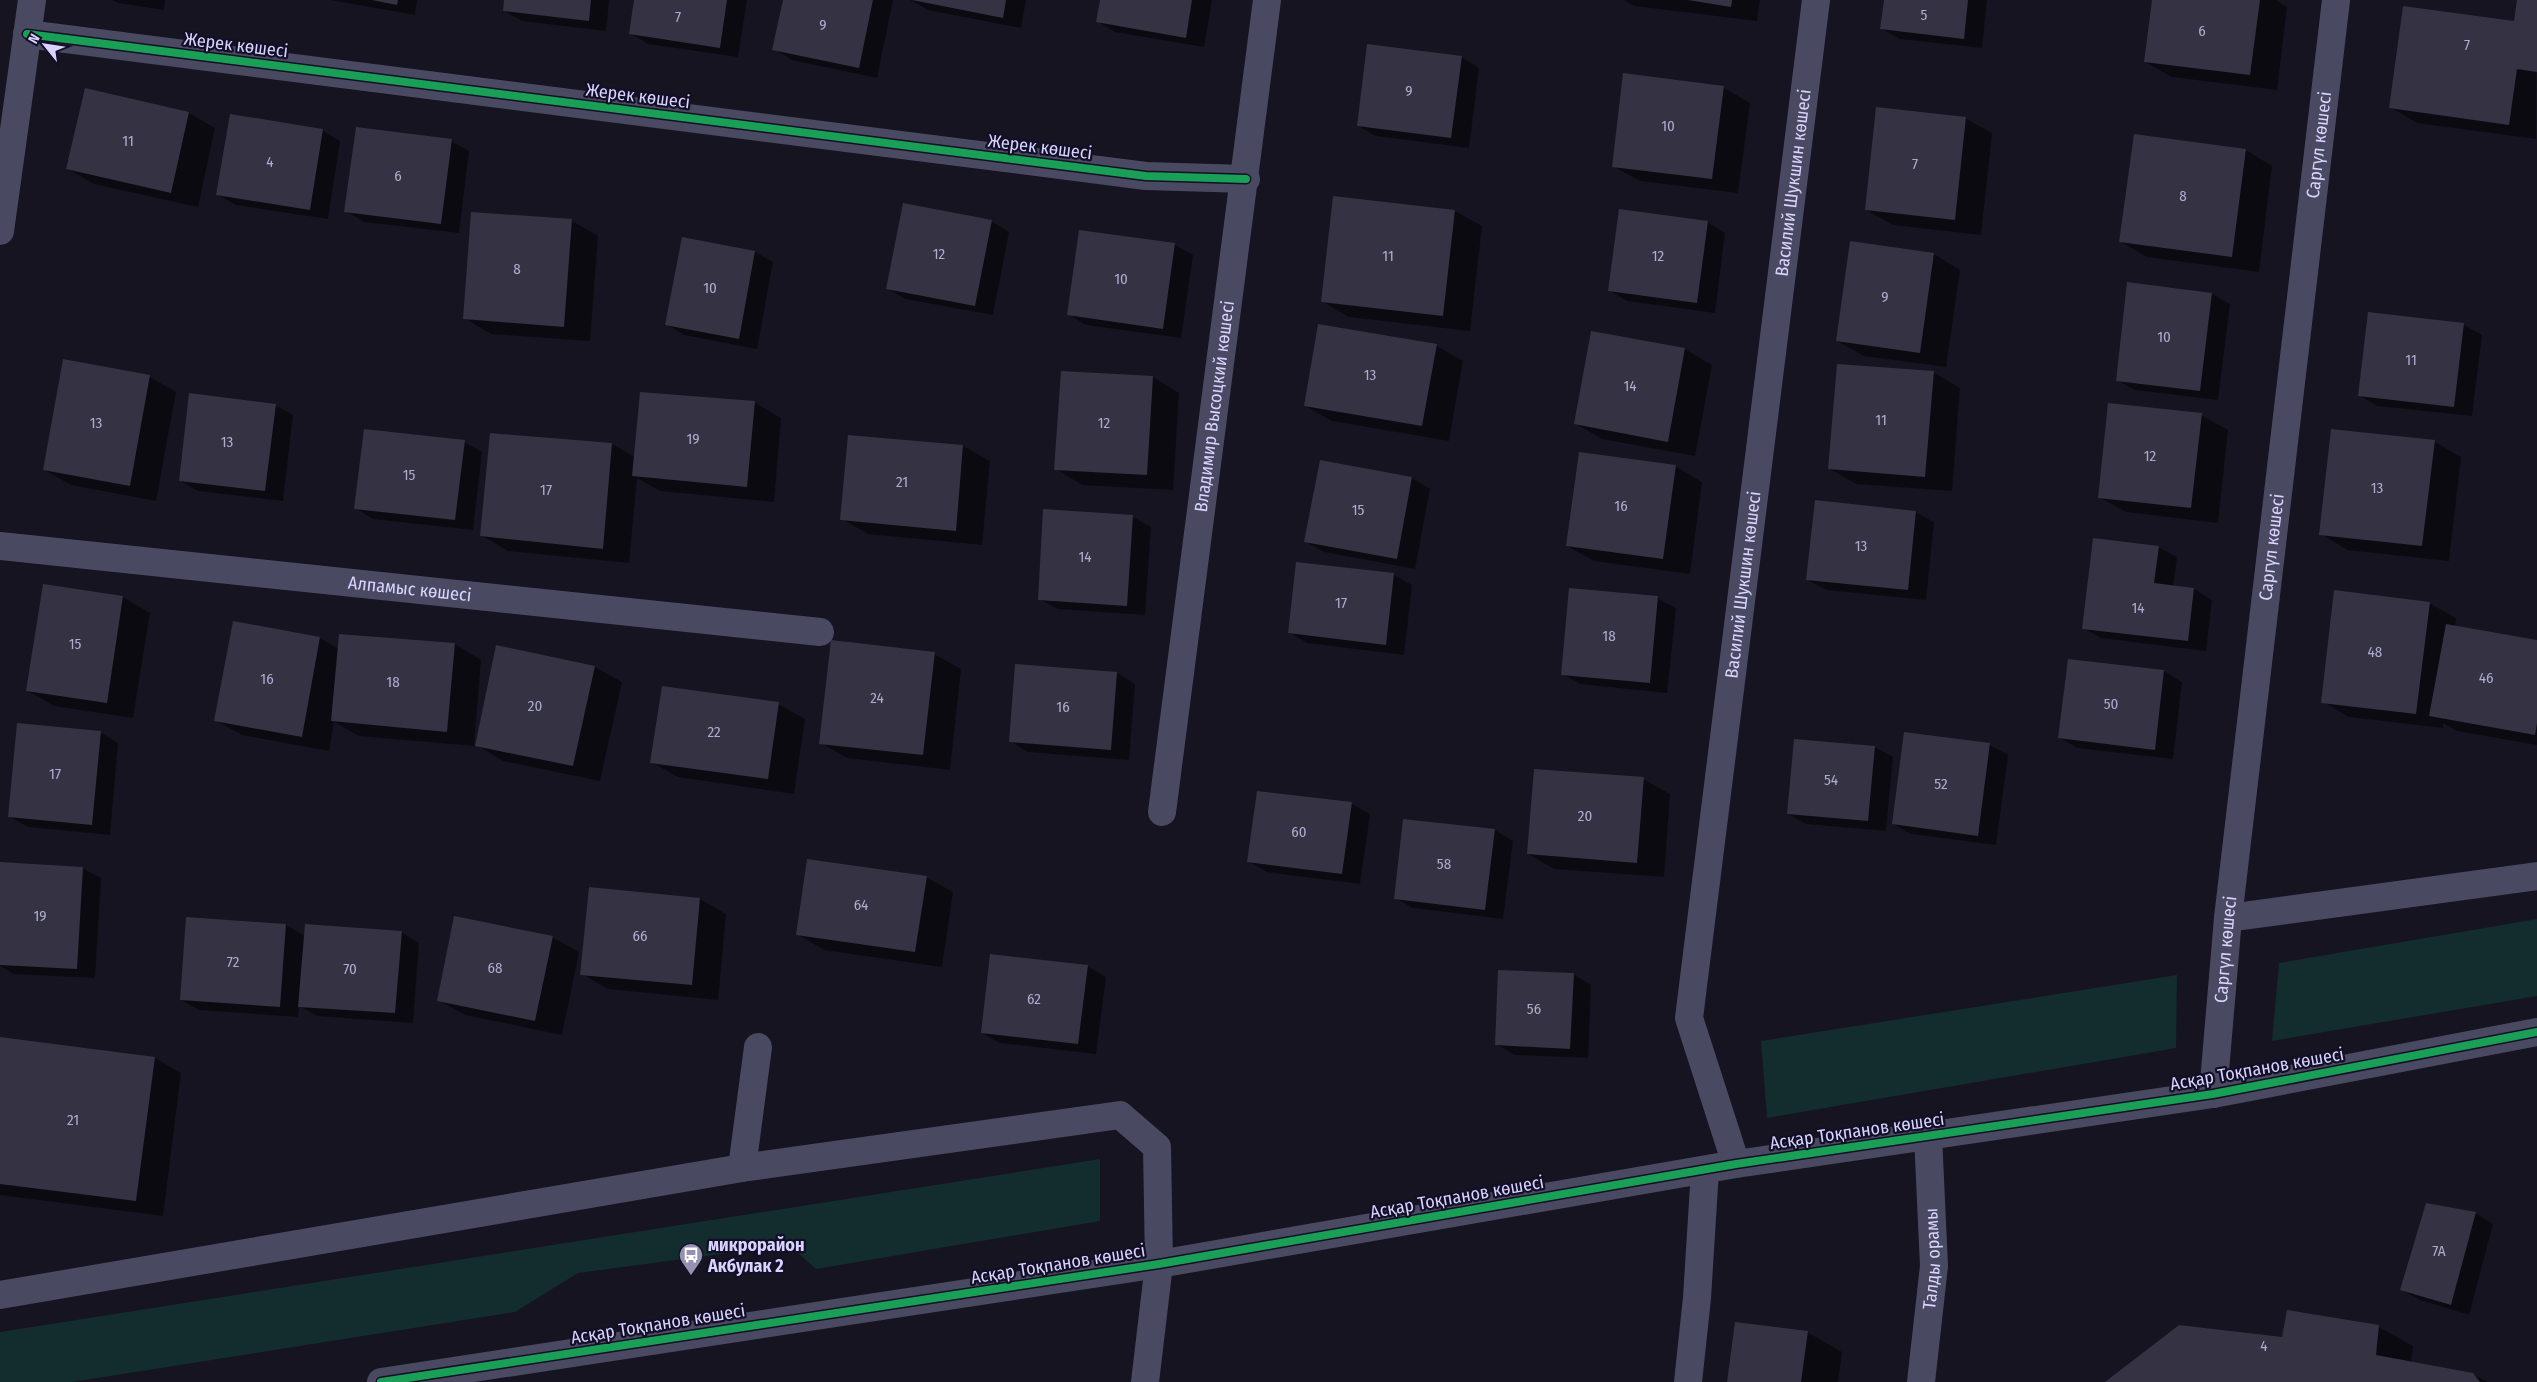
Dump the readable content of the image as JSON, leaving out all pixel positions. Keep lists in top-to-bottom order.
{
  "streets": {
    "street": [
      "Жерек көшесі",
      "Саргүл көшесі",
      "Василий Шукшин көшесі",
      "Владимир Высоцкий көшесі",
      "Алпамыс көшесі",
      "Асқар Тоқпанов көшесі",
      "Талды орамы"
    ]
  },
  "crossings": [
    ["Жерек көшесі", "Владимир Высоцкий көшесі"],
    ["Саргүл көшесі", "Асқар Тоқпанов көшесі"],
    ["Василий Шукшин көшесі", "Асқар Тоқпанов көшесі"],
    ["Асқар Тоқпанов көшесі", "Талды орамы"]
  ],
  "places": {
    "bus stop": ["микрорайон Акбулак 2"]
  },
  "house_numbers": [
    "5",
    "7",
    "9",
    "6",
    "7",
    "9",
    "10",
    "11",
    "4",
    "7",
    "6",
    "8",
    "12",
    "11",
    "12",
    "8",
    "10",
    "10",
    "9",
    "10",
    "11",
    "13",
    "14",
    "11",
    "13",
    "12",
    "19",
    "13",
    "12",
    "15",
    "21",
    "13",
    "17",
    "16",
    "15",
    "13",
    "14",
    "17",
    "14",
    "18",
    "15",
    "48",
    "46",
    "16",
    "18",
    "24",
    "50",
    "20",
    "16",
    "22",
    "17",
    "54",
    "52",
    "20",
    "60",
    "58",
    "64",
    "19",
    "66",
    "72",
    "68",
    "70",
    "62",
    "56",
    "21",
    "7А",
    "4"
  ],
  "north": "top left"
}
